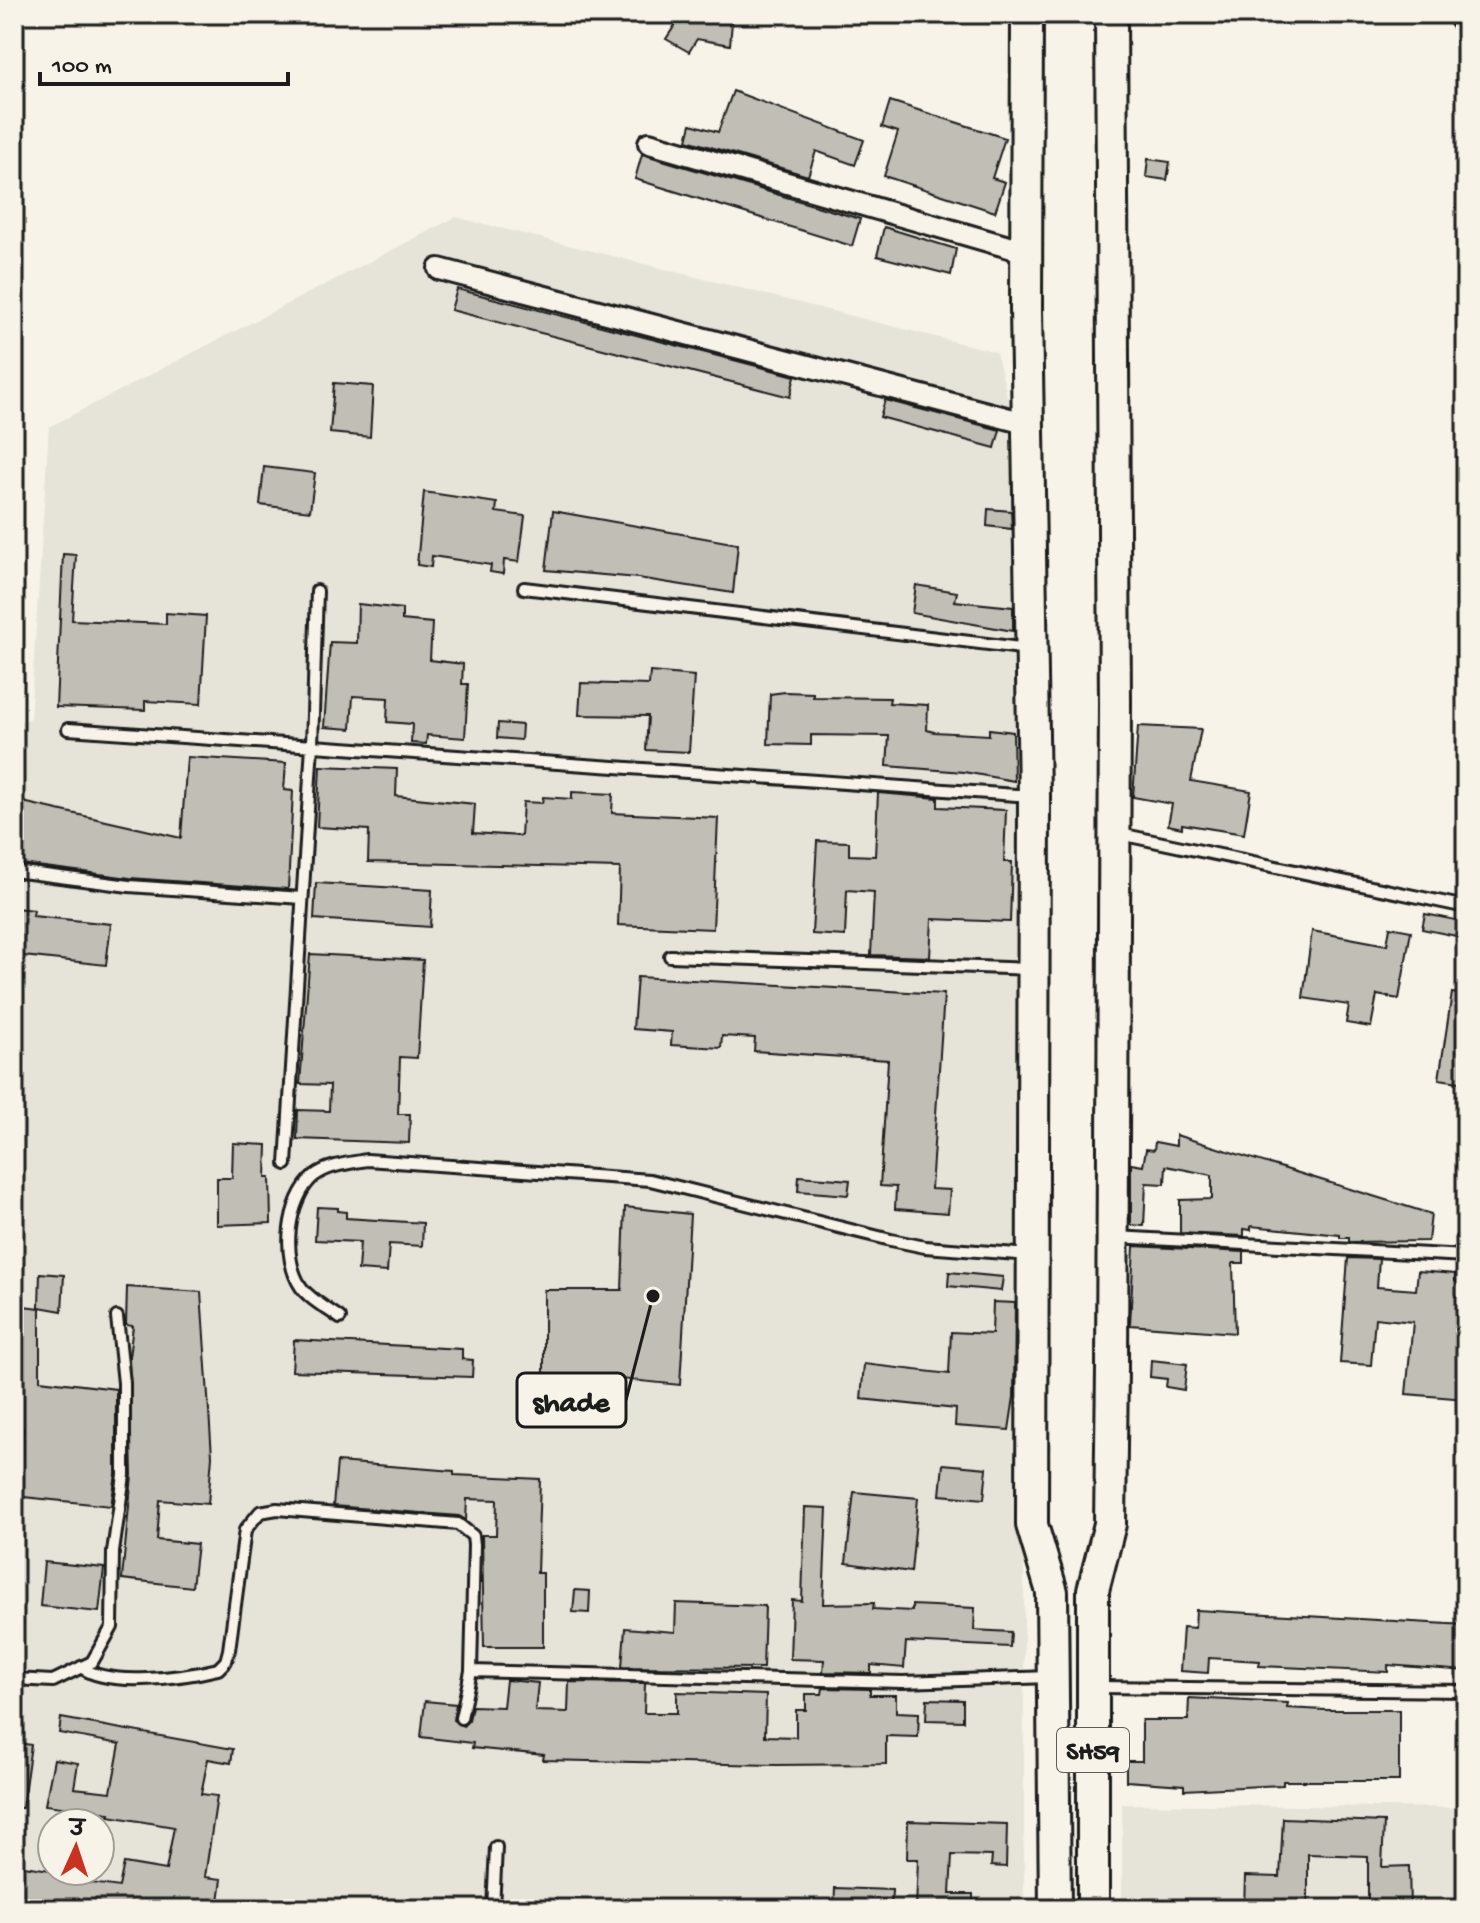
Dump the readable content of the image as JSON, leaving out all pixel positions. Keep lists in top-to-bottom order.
{
  "streets": {
    "main road": ["SH59"]
  },
  "places": ["shade"],
  "scale_bar": "100 m",
  "north": "top"
}
